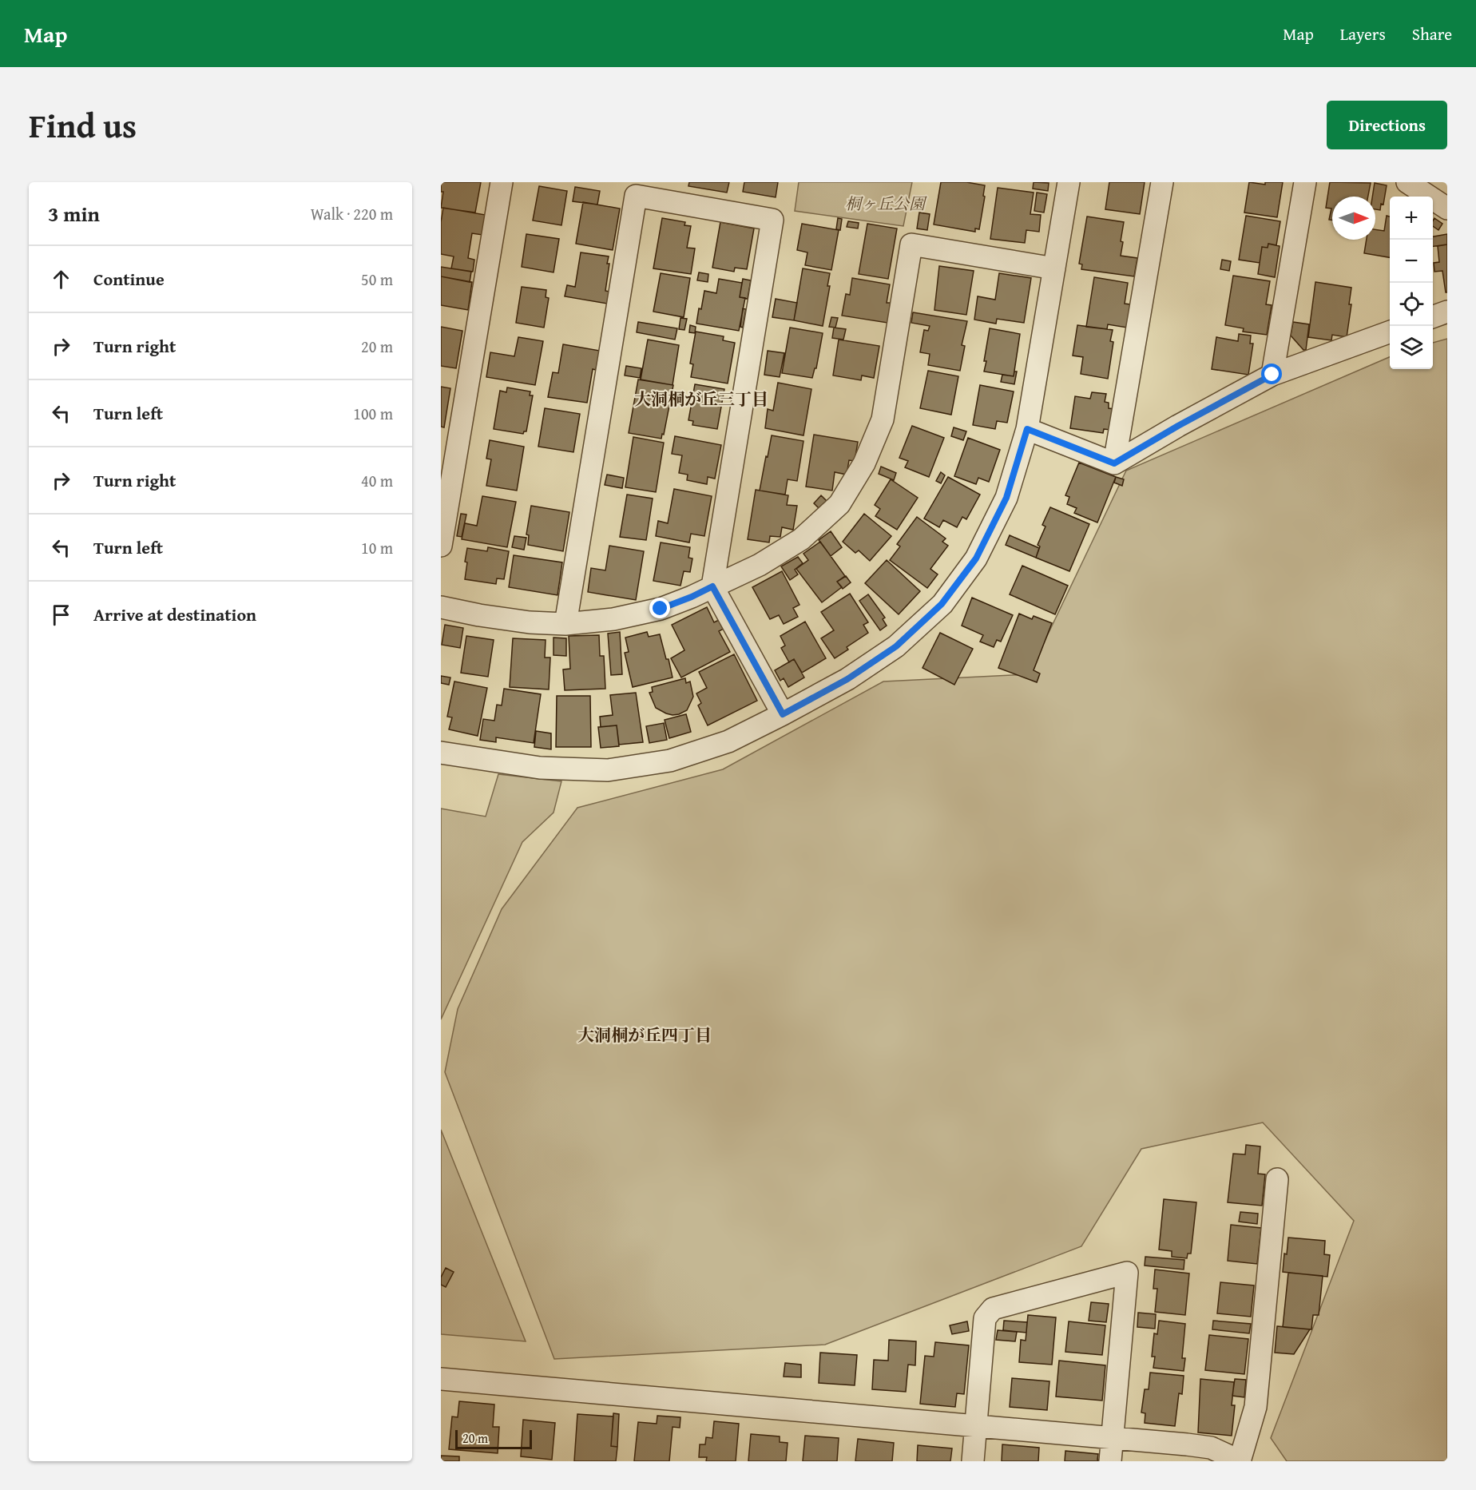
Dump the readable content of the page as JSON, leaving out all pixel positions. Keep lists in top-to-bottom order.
{
  "districts": ["大洞桐が丘三丁目", "大洞桐が丘四丁目"],
  "parks": ["桐ヶ丘公園"],
  "scale_bar": "20 m",
  "north": "right",
  "page": {
    "header": "Map",
    "nav": ["Map", "Layers", "Share"],
    "title": "Find us",
    "buttons": "Directions",
    "heading": ["3 min", "Walk · 220 m"],
    "map_buttons": ["+", "−"],
    "list": [
      ["Continue", "50 m"],
      ["Turn right", "20 m"],
      ["Turn left", "100 m"],
      ["Turn right", "40 m"],
      ["Turn left", "10 m"],
      "Arrive at destination"
    ],
    "scale": "20 m"
  }
}
